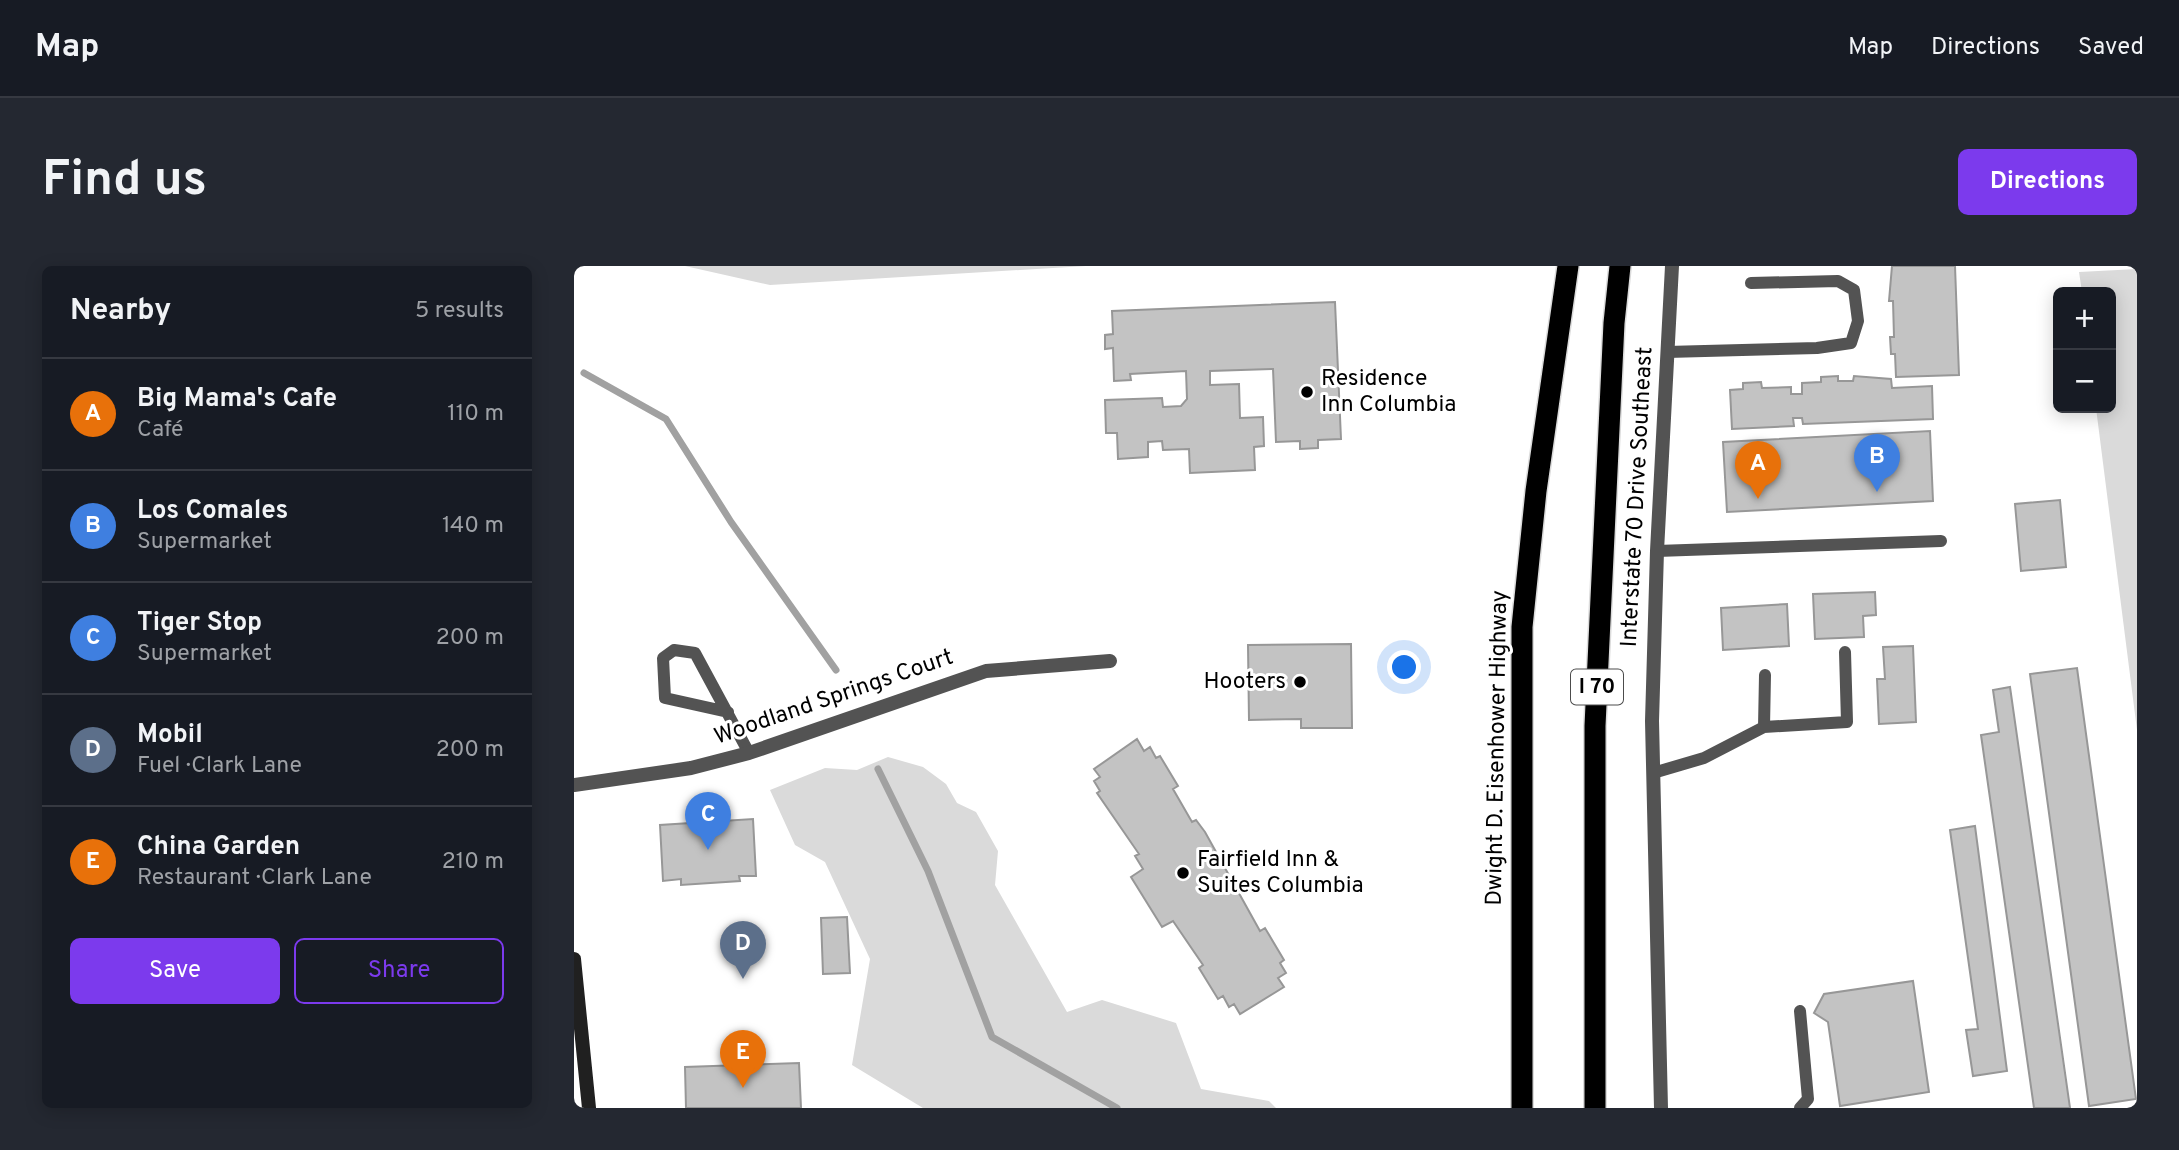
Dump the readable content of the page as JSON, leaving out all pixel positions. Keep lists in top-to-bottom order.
{
  "streets": {
    "highway": ["I 70", "Dwight D. Eisenhower Highway"],
    "street": ["Interstate 70 Drive Southeast", "Woodland Springs Court"]
  },
  "places": ["Residence Inn Columbia", "Hooters", "Fairfield Inn & Suites Columbia"],
  "page": {
    "header": "Map",
    "nav": ["Map", "Directions", "Saved"],
    "buttons": [
      "Directions",
      ["Save", "Share"]
    ],
    "title": "Find us",
    "heading": ["Nearby", "5 results"],
    "map_buttons": ["+", "−"],
    "list": [
      {
        "mark": "A",
        "name": "Big Mama's Cafe",
        "note": "Café",
        "value": "110 m"
      },
      {
        "mark": "B",
        "name": "Los Comales",
        "note": "Supermarket",
        "value": "140 m"
      },
      {
        "mark": "C",
        "name": "Tiger Stop",
        "note": "Supermarket",
        "value": "200 m"
      },
      {
        "mark": "D",
        "name": "Mobil",
        "note": "Fuel · Clark Lane",
        "value": "200 m"
      },
      {
        "mark": "E",
        "name": "China Garden",
        "note": "Restaurant · Clark Lane",
        "value": "210 m"
      }
    ],
    "pins": [
      "B",
      "A",
      "C",
      "D",
      "E"
    ]
  }
}
